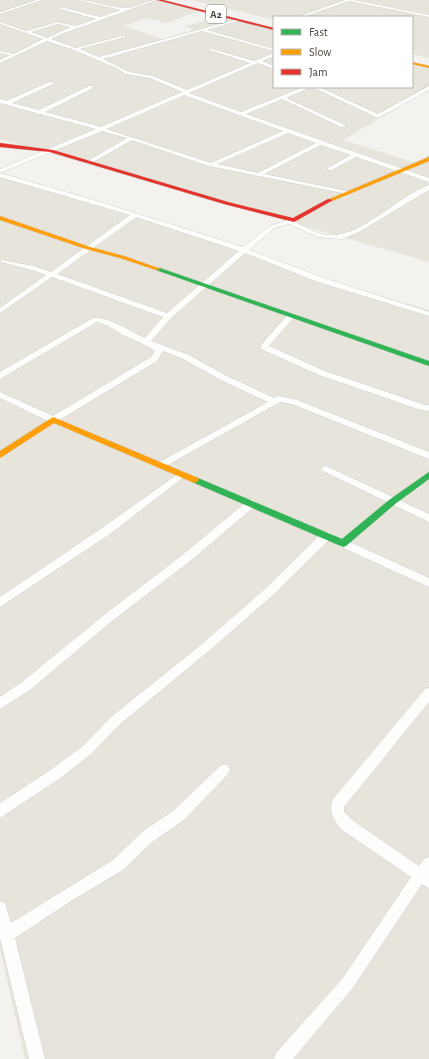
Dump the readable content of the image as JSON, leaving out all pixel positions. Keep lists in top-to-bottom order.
{
  "streets": {
    "main road": ["A2"]
  },
  "legend": ["Fast", "Slow", "Jam"]
}
